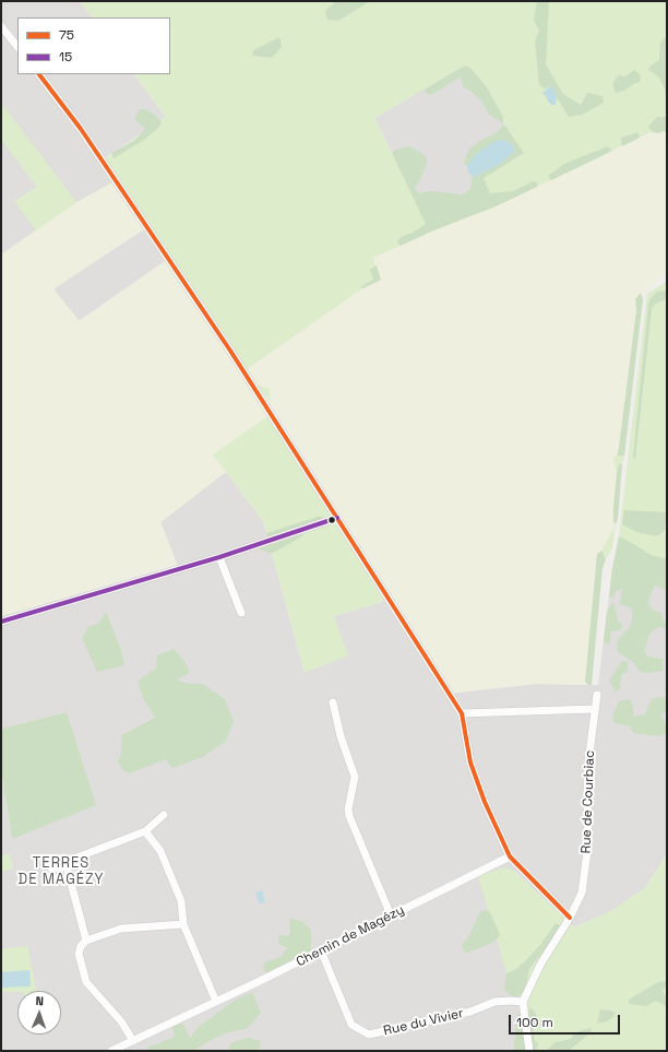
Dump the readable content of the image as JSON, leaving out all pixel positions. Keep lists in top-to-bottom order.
{
  "streets": {
    "street": ["Rue de Courbiac", "Chemin de Magézy", "Rue du Vivier"]
  },
  "crossings": [
    ["Rue de Courbiac", "Rue du Vivier"],
    ["Chemin de Magézy", "Rue du Vivier"]
  ],
  "districts": ["TERRES DE MAGÉZY"],
  "lines": ["transit line 75", "transit line 15"],
  "legend": ["75", "15"],
  "scale_bar": "100 m",
  "north": "top"
}
